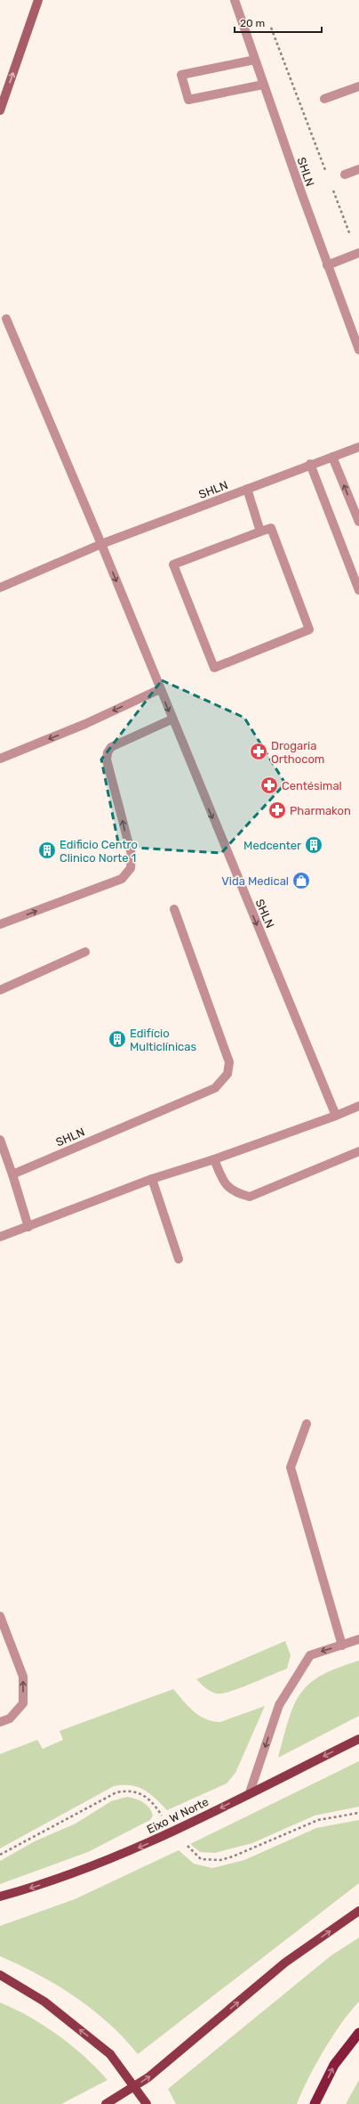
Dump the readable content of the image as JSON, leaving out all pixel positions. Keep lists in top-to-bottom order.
{
  "streets": {
    "main road": ["Eixo W Norte"],
    "street": ["SHLN"]
  },
  "one_way": ["Eixo W Norte"],
  "places": {
    "pharmacy": ["Drogaria Orthocom", "Centésimal", "Pharmakon"],
    "building": ["Medcenter", "Edificio Centro Clinico Norte 1", "Edifício Multiclínicas"],
    "shop": ["Vida Medical"]
  },
  "scale_bar": "20 m"
}
